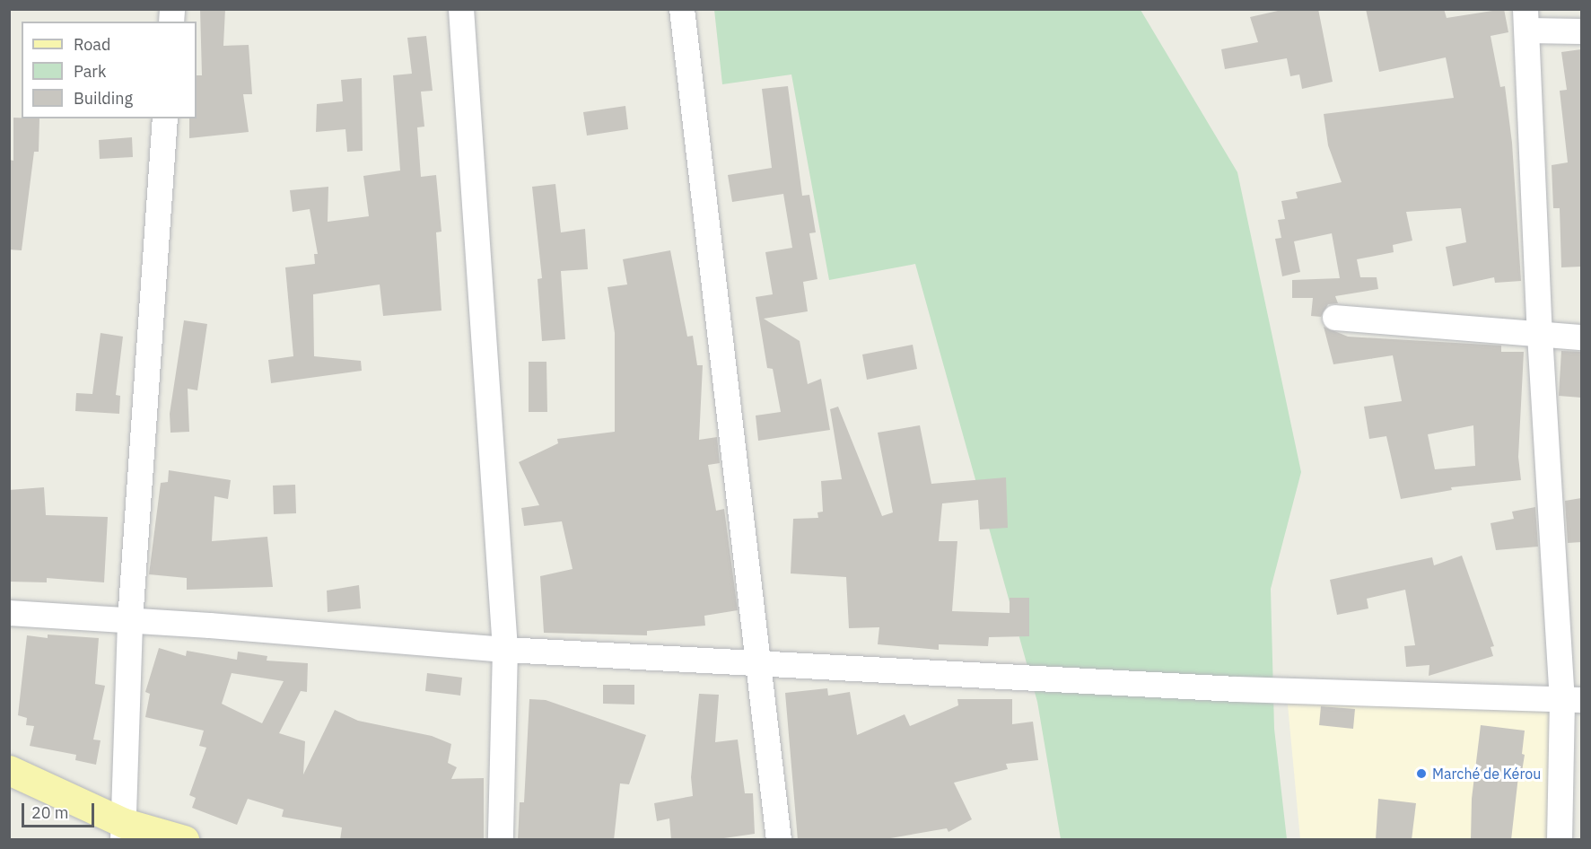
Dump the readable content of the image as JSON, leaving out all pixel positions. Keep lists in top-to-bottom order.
{
  "places": ["Marché de Kérou"],
  "legend": ["Road", "Park", "Building"],
  "scale_bar": "20 m"
}
